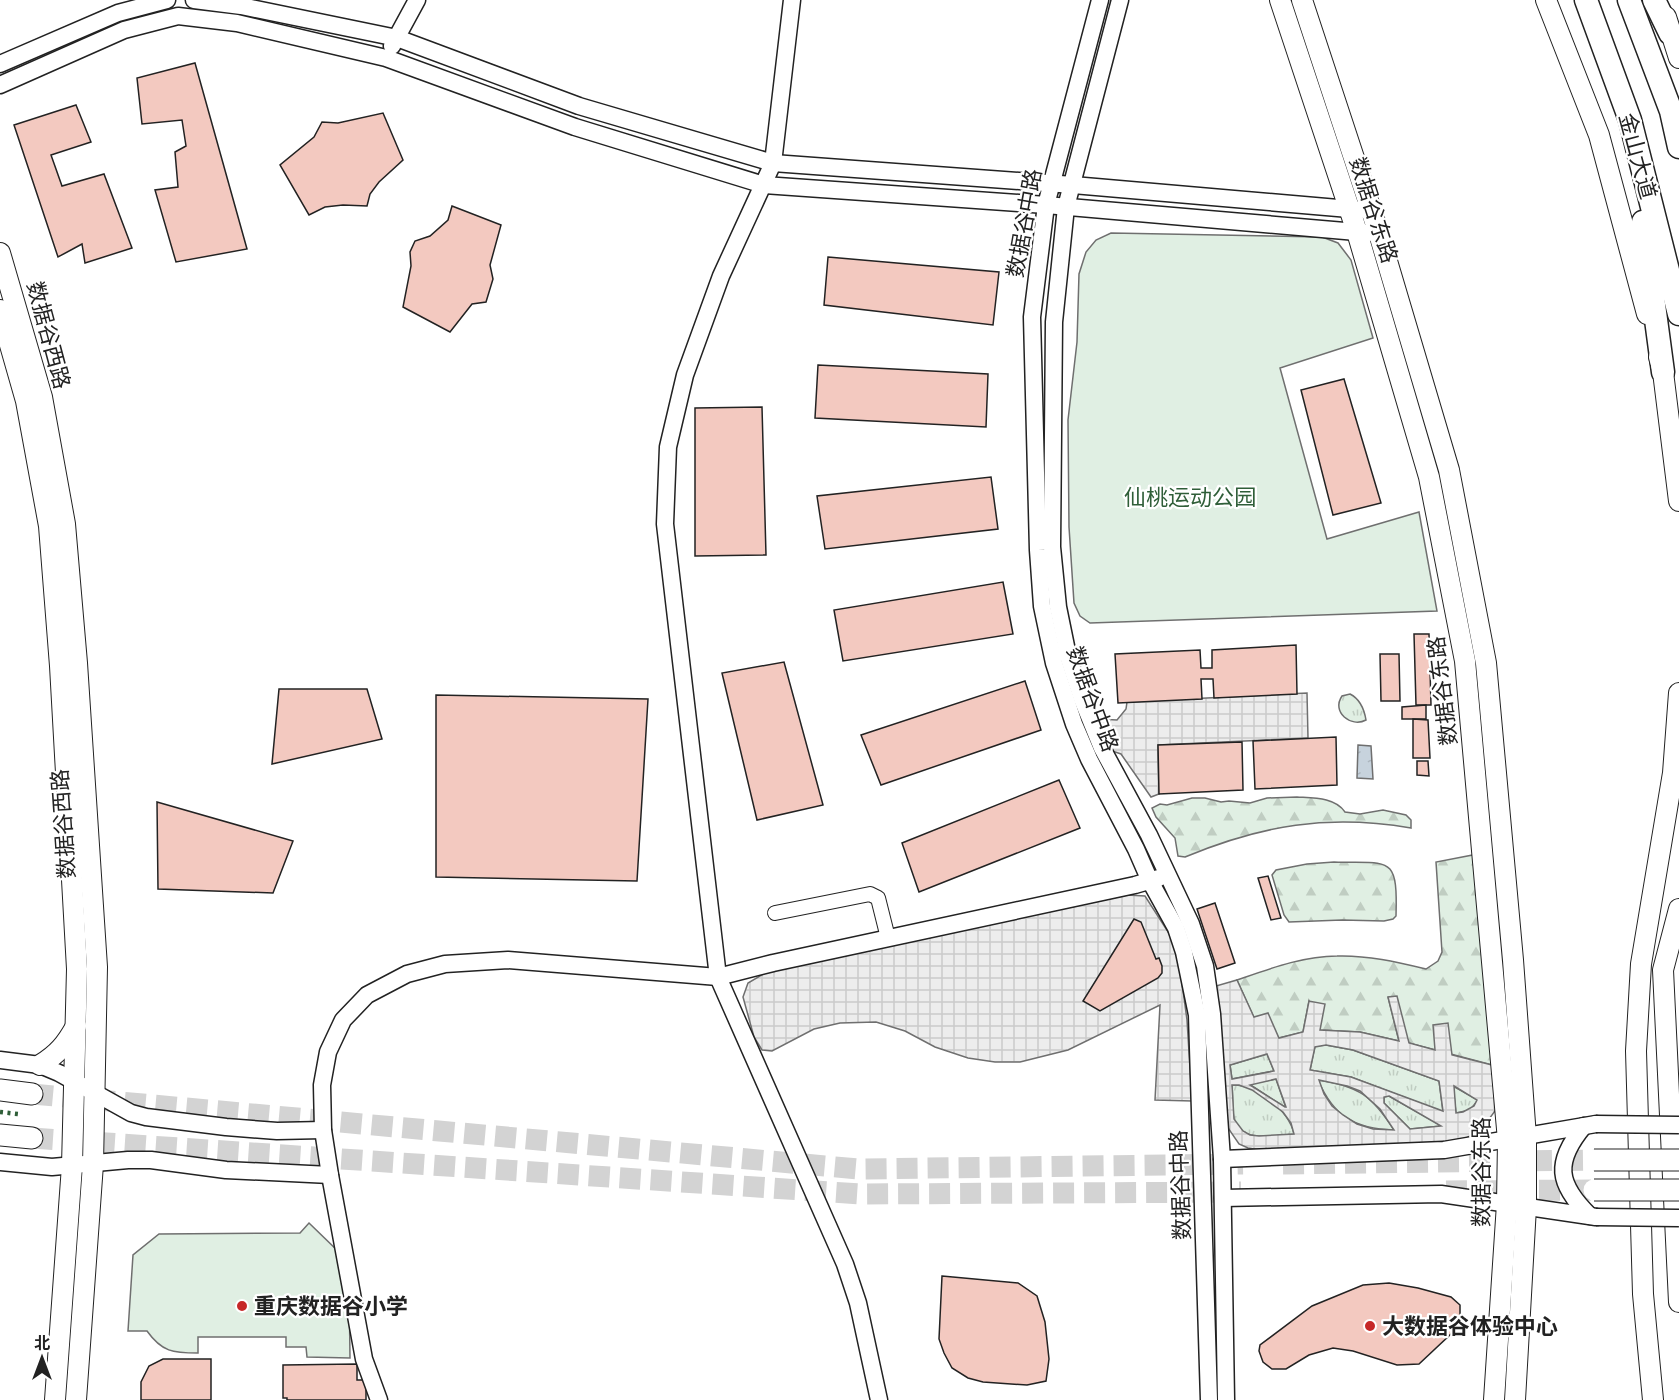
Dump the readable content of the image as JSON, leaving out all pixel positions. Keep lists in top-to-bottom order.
{
  "streets": {
    "highway": ["金山大道"],
    "main road": ["数据谷东路", "数据谷西路"],
    "street": ["数据谷中路"]
  },
  "parks": ["仙桃运动公园"],
  "places": ["重庆数据谷小学", "大数据谷体验中心"],
  "north": "top"
}
